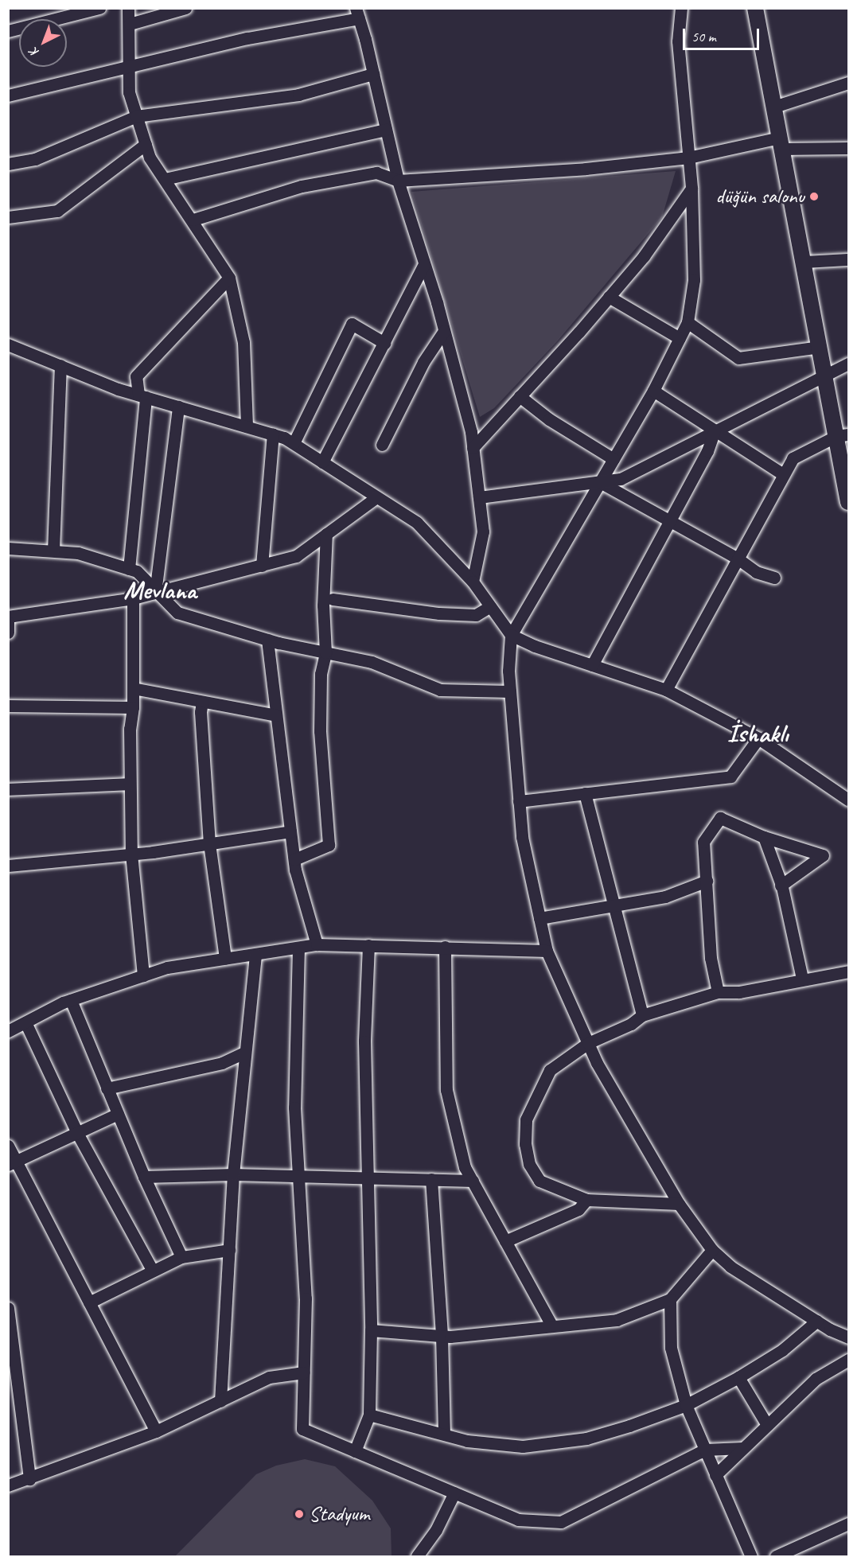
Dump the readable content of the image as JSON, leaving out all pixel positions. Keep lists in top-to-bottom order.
{
  "districts": ["Mevlana", "İshaklı"],
  "places": ["düğün salonu", "Stadyum"],
  "scale_bar": "50 m",
  "north": "bottom left"
}
